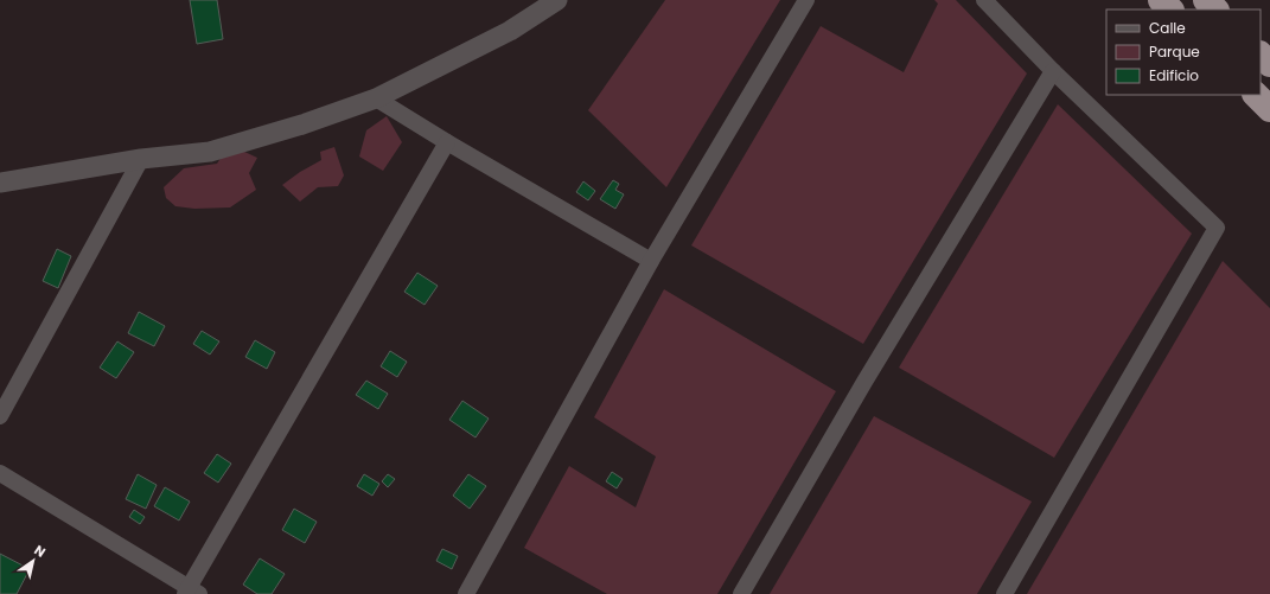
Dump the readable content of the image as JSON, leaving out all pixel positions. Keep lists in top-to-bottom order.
{
  "legend": ["Calle", "Parque", "Edificio"],
  "north": "top right"
}
